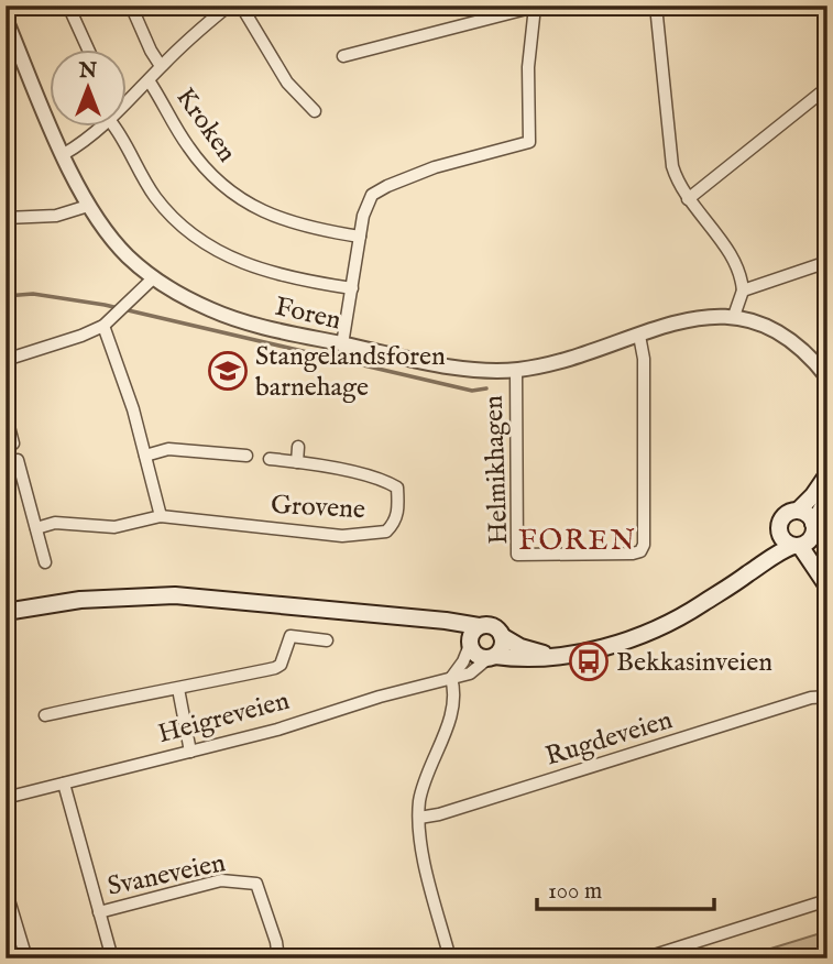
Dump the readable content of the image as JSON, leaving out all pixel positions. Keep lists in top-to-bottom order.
{
  "streets": {
    "street": [
      "Kroken",
      "Foren",
      "Helmikhagen",
      "Grovene",
      "Heigreveien",
      "Rugdeveien",
      "Svaneveien"
    ]
  },
  "crossings": [
    ["Foren", "Helmikhagen"],
    ["Heigreveien", "Svaneveien"]
  ],
  "districts": ["FOREN"],
  "places": {
    "school or university": ["Stangelandsforen barnehage"],
    "bus stop": ["Bekkasinveien"]
  },
  "scale_bar": "100 m",
  "north": "top"
}
